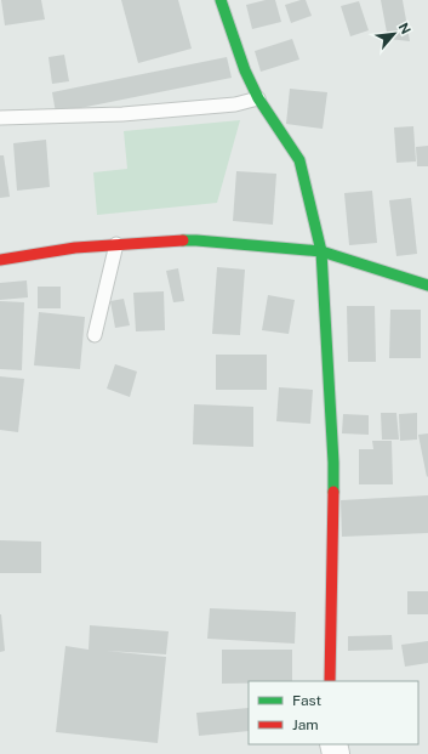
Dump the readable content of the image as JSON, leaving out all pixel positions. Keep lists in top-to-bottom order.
{
  "legend": ["Fast", "Jam"],
  "north": "top right"
}
